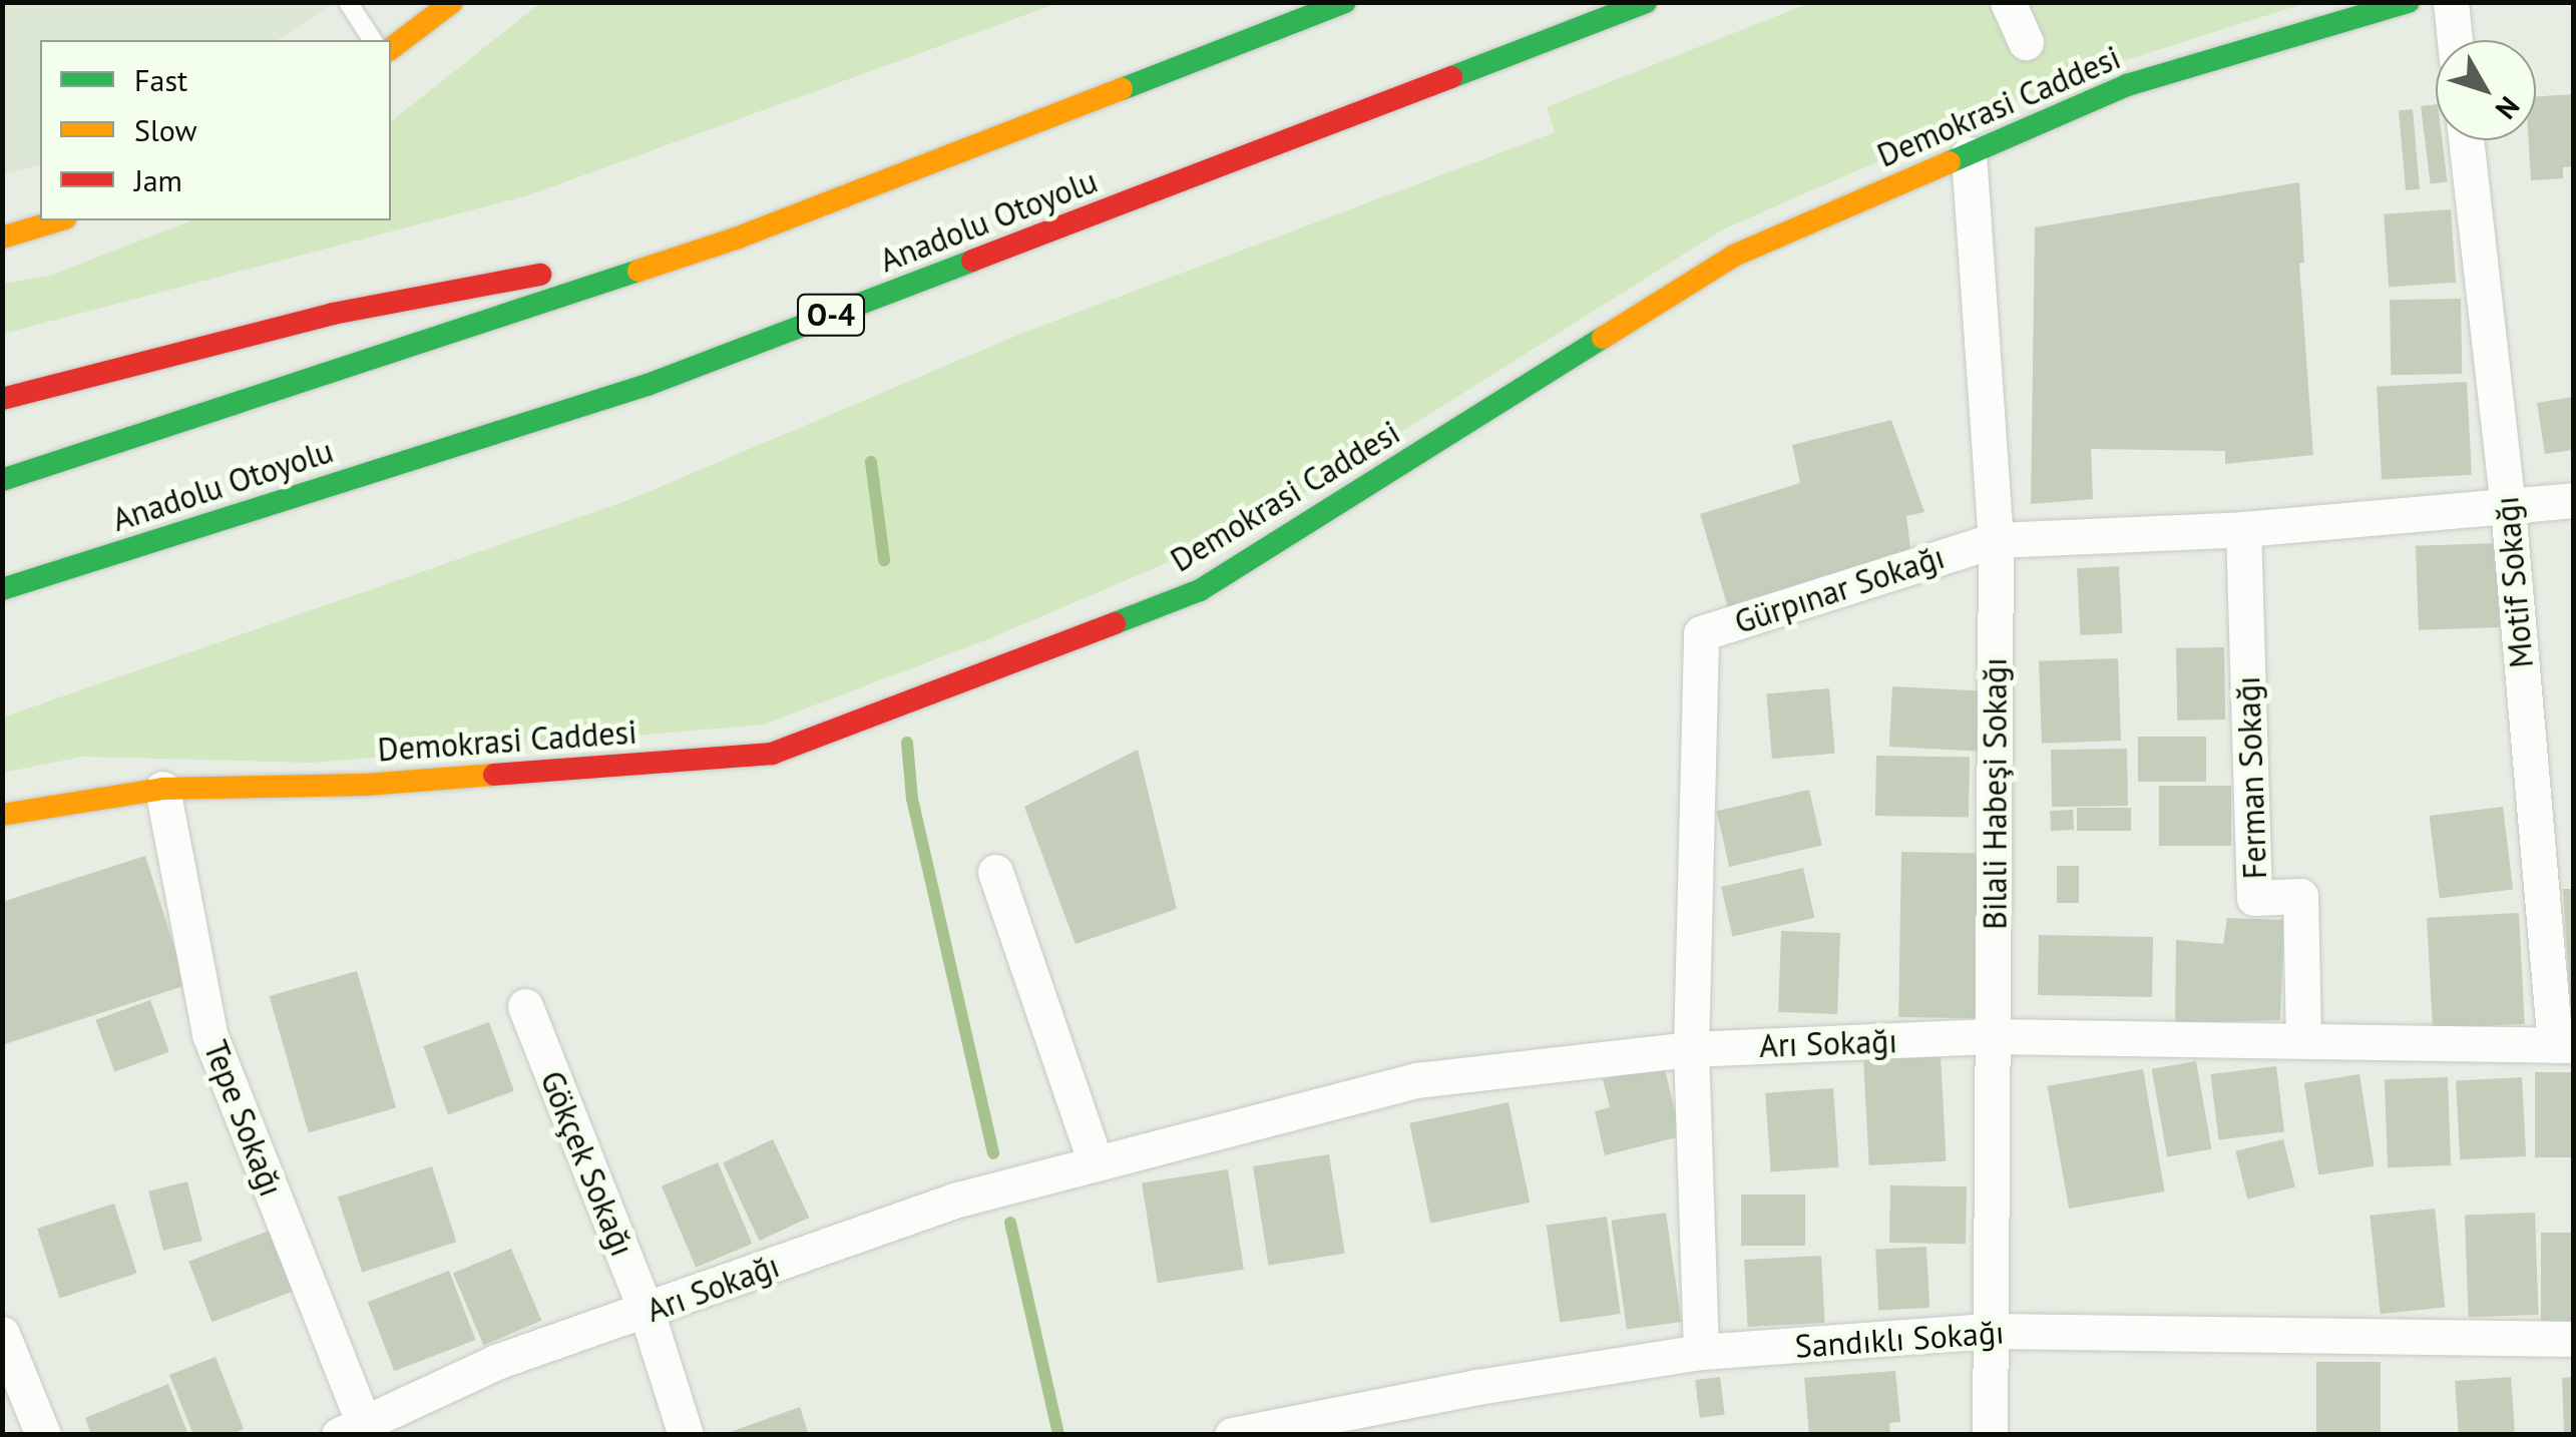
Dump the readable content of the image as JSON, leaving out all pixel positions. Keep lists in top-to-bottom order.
{
  "streets": {
    "main road": ["Demokrasi Caddesi", "Anadolu Otoyolu", "O-4"],
    "street": [
      "Motif Sokağı",
      "Gürpınar Sokağı",
      "Ferman Sokağı",
      "Bilali Habeşi Sokağı",
      "Arı Sokağı",
      "Tepe Sokağı",
      "Gökçek Sokağı",
      "Sandıklı Sokağı"
    ]
  },
  "crossings": [
    ["Demokrasi Caddesi", "Bilali Habeşi Sokağı"],
    ["Demokrasi Caddesi", "Tepe Sokağı"],
    ["Motif Sokağı", "Gürpınar Sokağı"],
    ["Motif Sokağı", "Arı Sokağı"],
    ["Gürpınar Sokağı", "Ferman Sokağı"],
    ["Gürpınar Sokağı", "Bilali Habeşi Sokağı"],
    ["Gürpınar Sokağı", "Arı Sokağı"],
    ["Gürpınar Sokağı", "Sandıklı Sokağı"],
    ["Ferman Sokağı", "Arı Sokağı"],
    ["Bilali Habeşi Sokağı", "Arı Sokağı"],
    ["Bilali Habeşi Sokağı", "Sandıklı Sokağı"],
    ["Arı Sokağı", "Tepe Sokağı"],
    ["Arı Sokağı", "Gökçek Sokağı"]
  ],
  "legend": ["Fast", "Slow", "Jam"],
  "north": "bottom right"
}
